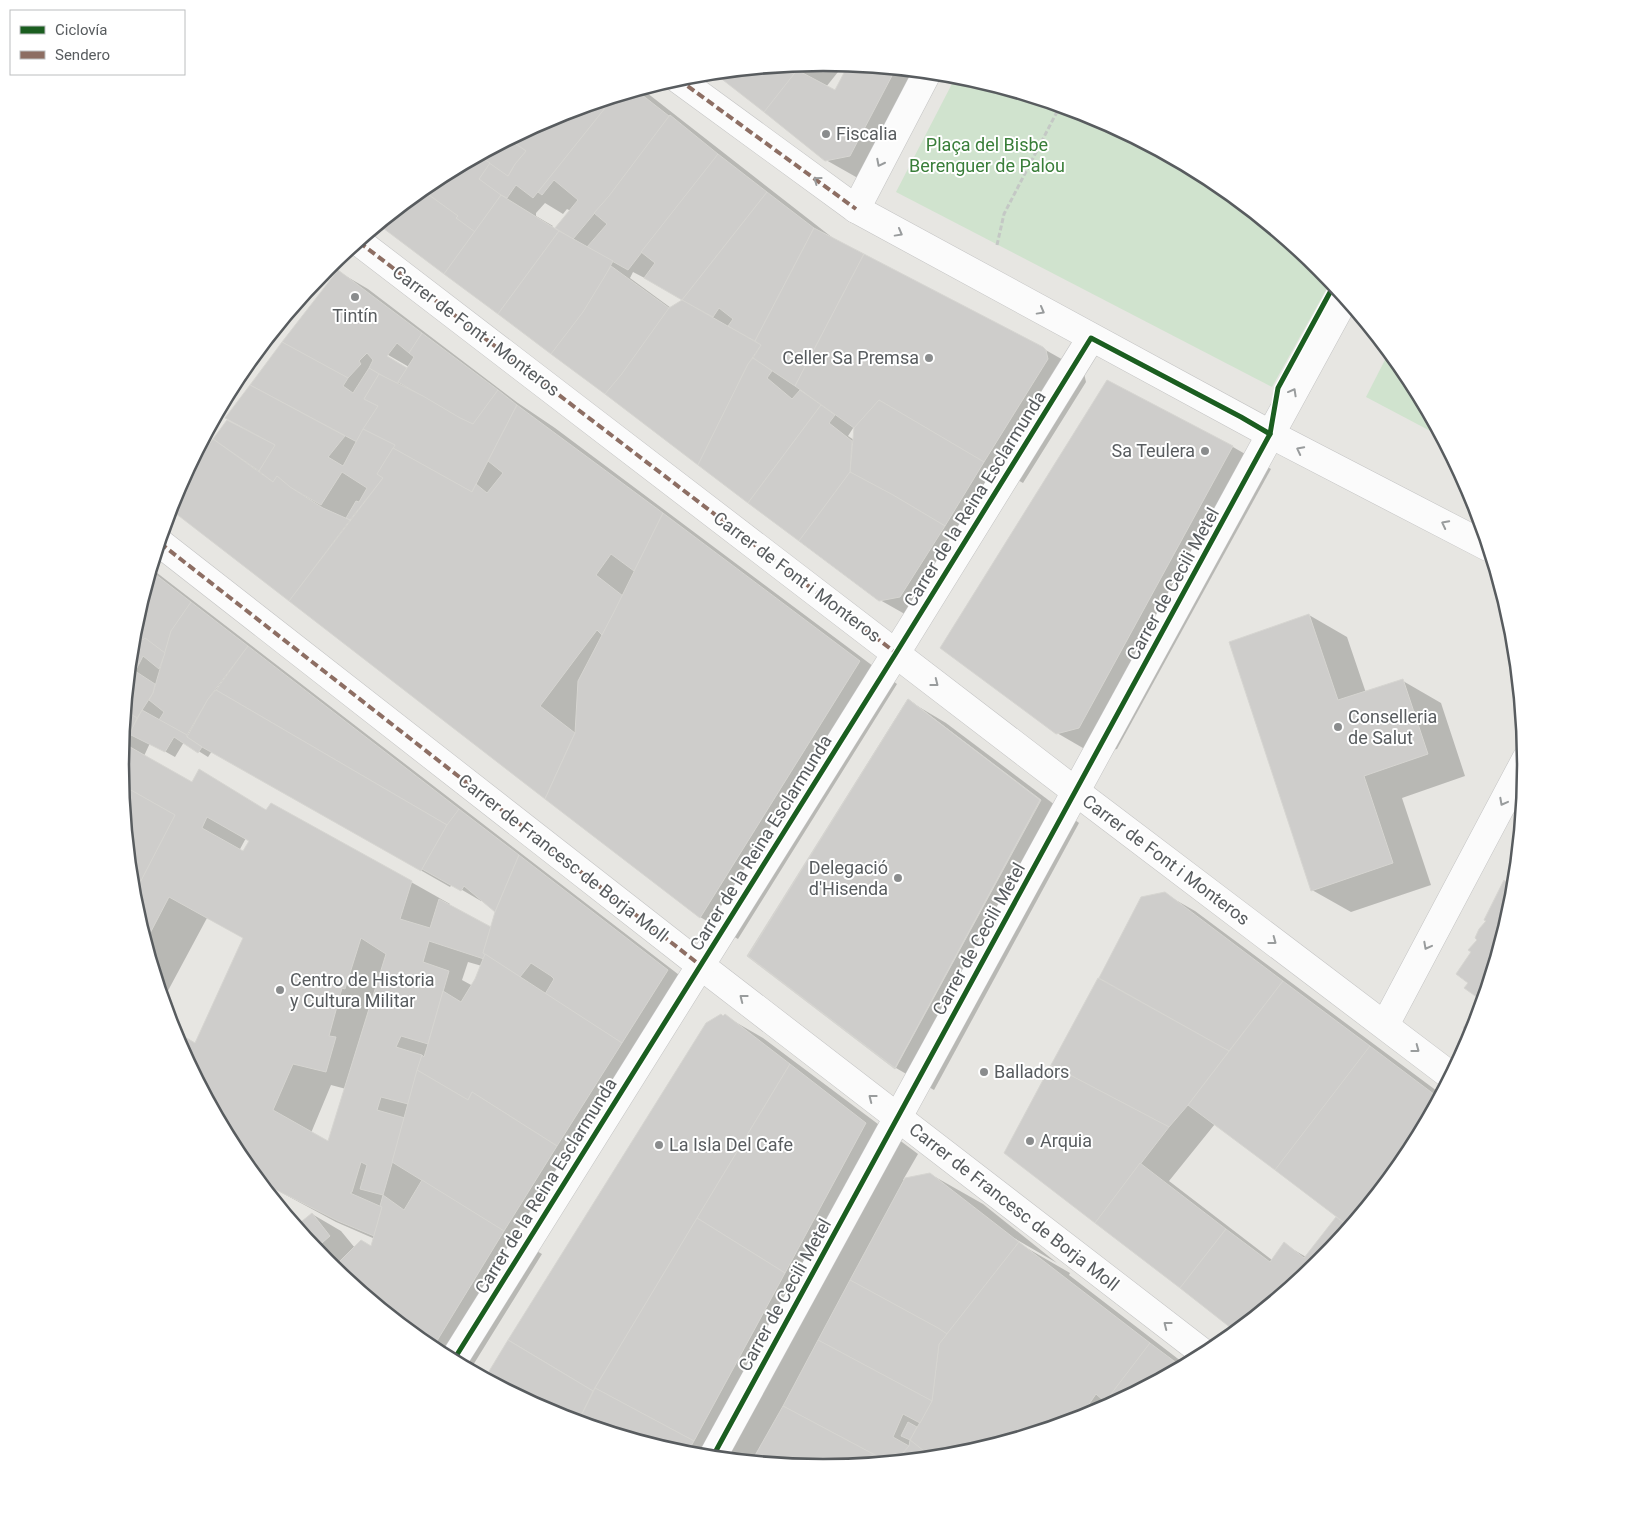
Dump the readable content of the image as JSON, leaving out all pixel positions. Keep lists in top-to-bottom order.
{
  "streets": {
    "street": [
      "Carrer de Font i Monteros",
      "Carrer de la Reina Esclarmunda",
      "Carrer de Cecili Metel",
      "Carrer de Francesc de Borja Moll"
    ]
  },
  "crossings": [
    ["Carrer de Font i Monteros", "Carrer de la Reina Esclarmunda"],
    ["Carrer de Font i Monteros", "Carrer de Cecili Metel"],
    ["Carrer de la Reina Esclarmunda", "Carrer de Francesc de Borja Moll"],
    ["Carrer de Cecili Metel", "Carrer de Francesc de Borja Moll"]
  ],
  "one_way": ["Carrer de Font i Monteros", "Carrer de Francesc de Borja Moll"],
  "parks": ["Plaça del Bisbe Berenguer de Palou"],
  "places": [
    "Fiscalia",
    "Tintín",
    "Celler Sa Premsa",
    "Sa Teulera",
    "Conselleria de Salut",
    "Delegació d'Hisenda",
    "Centro de Historia y Cultura Militar",
    "Balladors",
    "Arquia",
    "La Isla Del Cafe"
  ],
  "legend": ["Ciclovía", "Sendero"]
}
